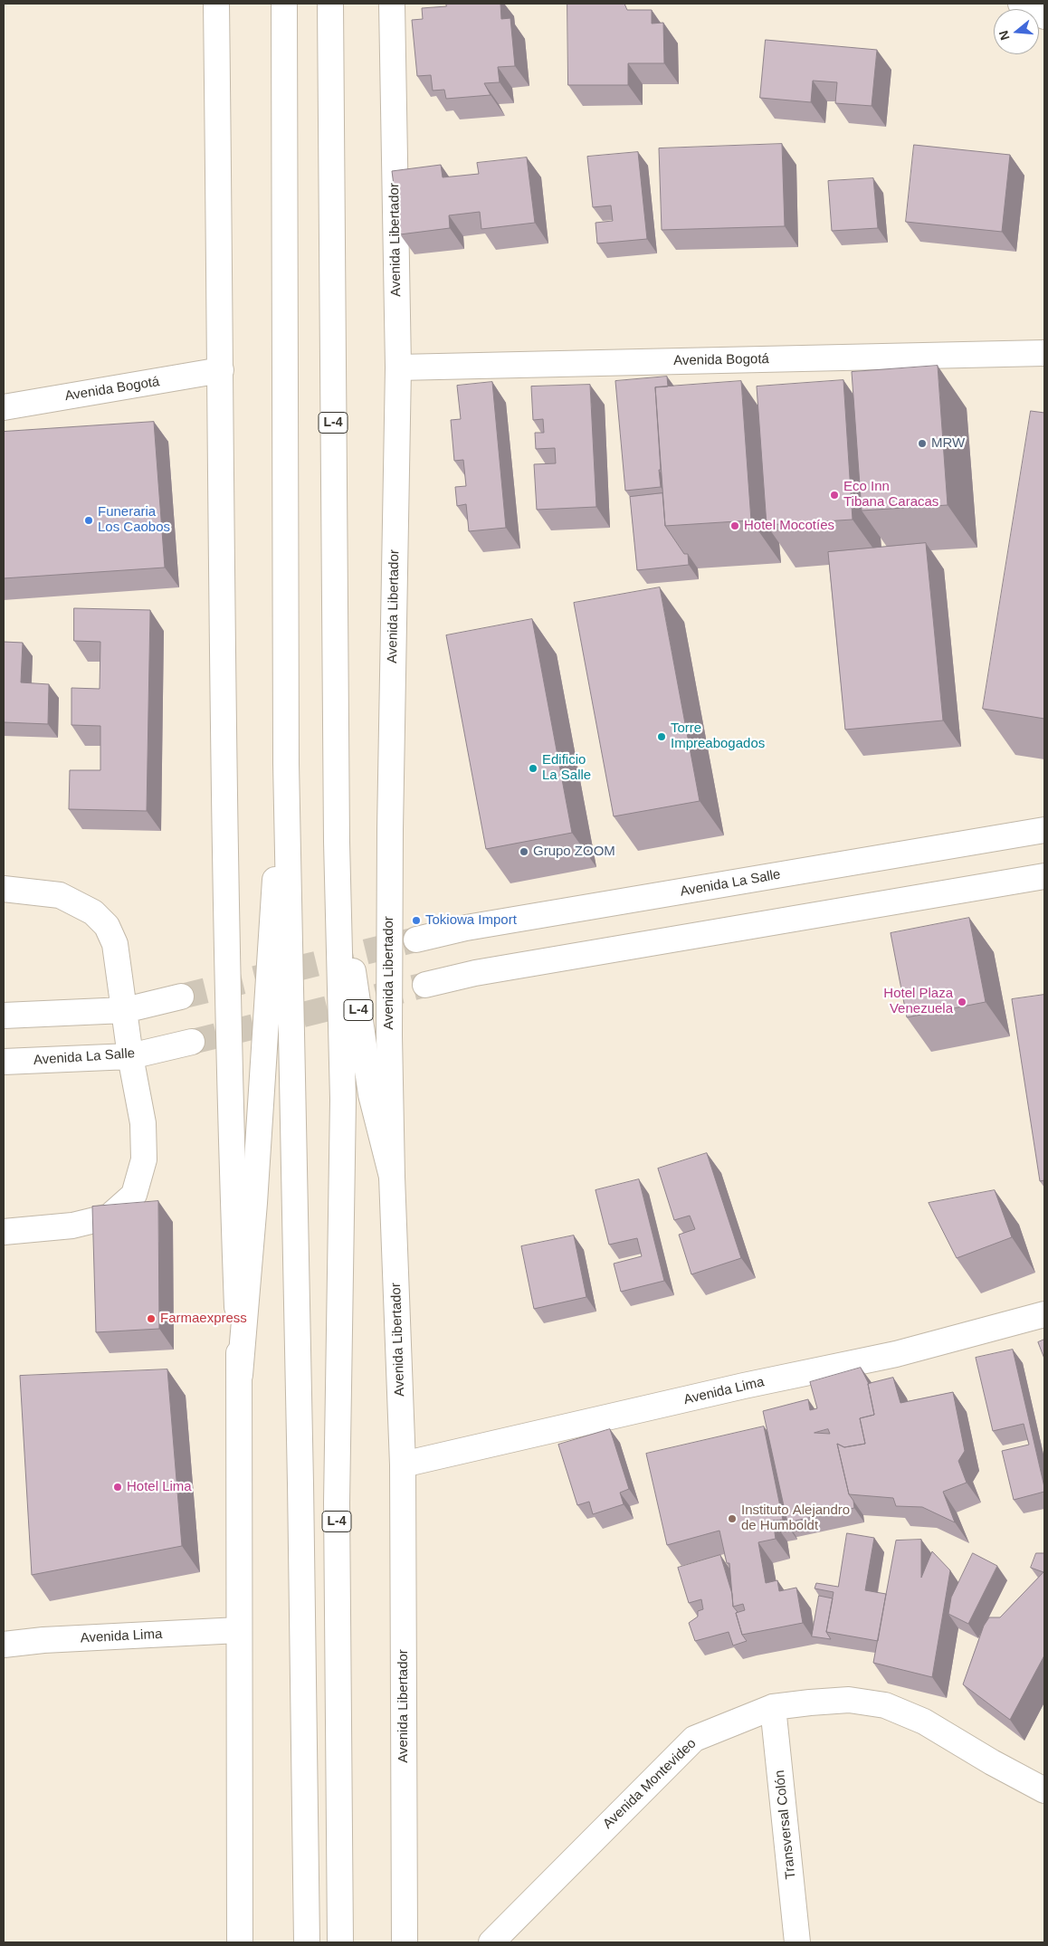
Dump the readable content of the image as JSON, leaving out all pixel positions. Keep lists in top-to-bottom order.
{
  "streets": {
    "main road": [
      "Avenida Libertador",
      "Avenida Bogotá",
      "L-4",
      "Avenida La Salle",
      "Avenida Lima",
      "Avenida Montevideo",
      "Transversal Colón"
    ]
  },
  "crossings": [
    ["Avenida Libertador", "Avenida Bogotá"],
    ["Avenida Libertador", "L-4"],
    ["Avenida Libertador", "Avenida Lima"],
    ["Avenida Montevideo", "Transversal Colón"]
  ],
  "places": [
    "MRW",
    "Eco Inn Tibana Caracas",
    "Funeraria Los Caobos",
    "Hotel Mocotíes",
    "Torre Impreabogados",
    "Edificio La Salle",
    "Grupo ZOOM",
    "Tokiowa Import",
    "Hotel Plaza Venezuela",
    "Farmaexpress",
    "Hotel Lima",
    "Instituto Alejandro de Humboldt"
  ],
  "north": "left"
}
